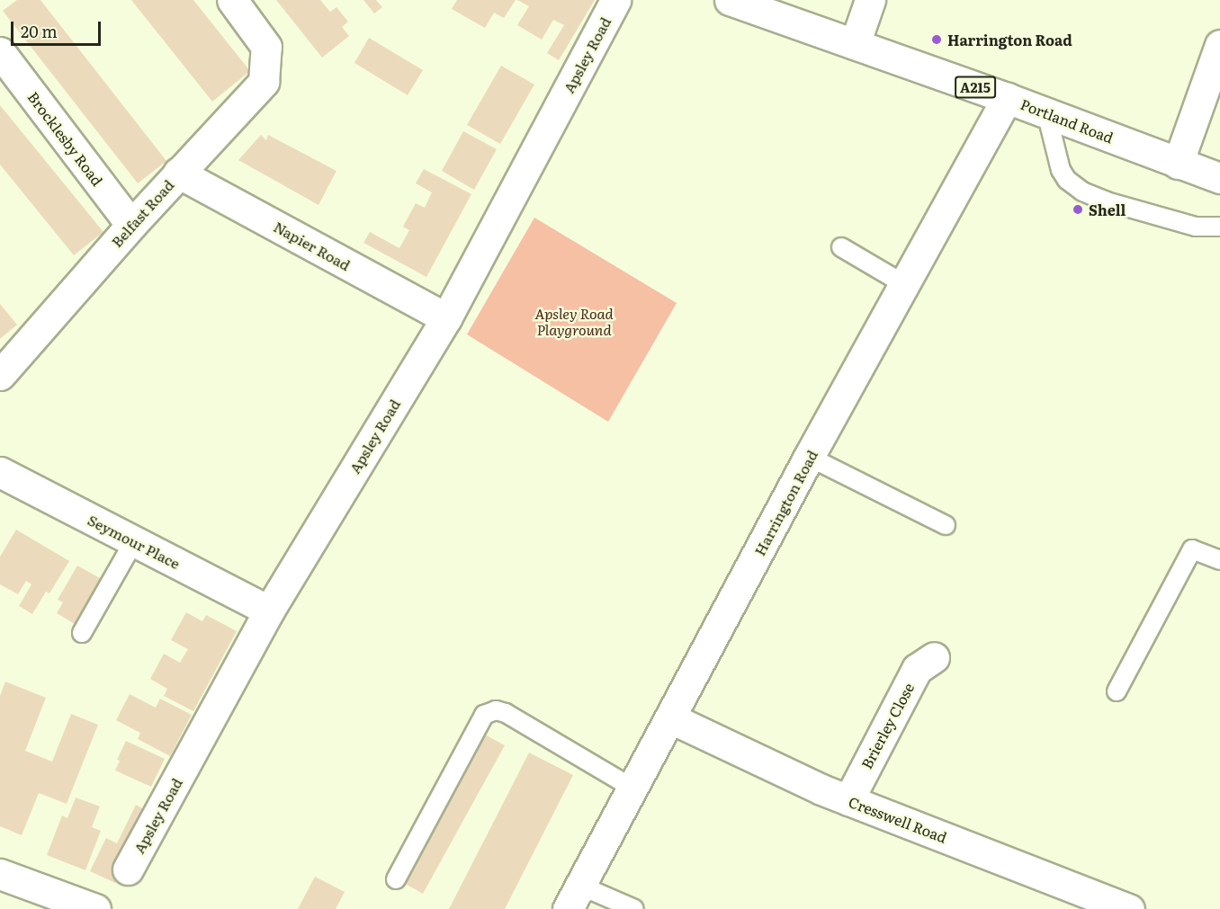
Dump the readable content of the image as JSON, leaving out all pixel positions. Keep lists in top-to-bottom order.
{
  "streets": {
    "street": [
      "Apsley Road",
      "A215",
      "Portland Road",
      "Brocklesby Road",
      "Belfast Road",
      "Napier Road",
      "Harrington Road",
      "Seymour Place",
      "Brierley Close",
      "Cresswell Road"
    ]
  },
  "crossings": [
    ["Apsley Road", "Napier Road"],
    ["Apsley Road", "Seymour Place"],
    ["Portland Road", "Harrington Road"],
    ["Brocklesby Road", "Belfast Road"],
    ["Belfast Road", "Napier Road"],
    ["Harrington Road", "Cresswell Road"],
    ["Brierley Close", "Cresswell Road"]
  ],
  "parks": ["Apsley Road Playground"],
  "places": ["Harrington Road", "Shell"],
  "scale_bar": "20 m"
}
